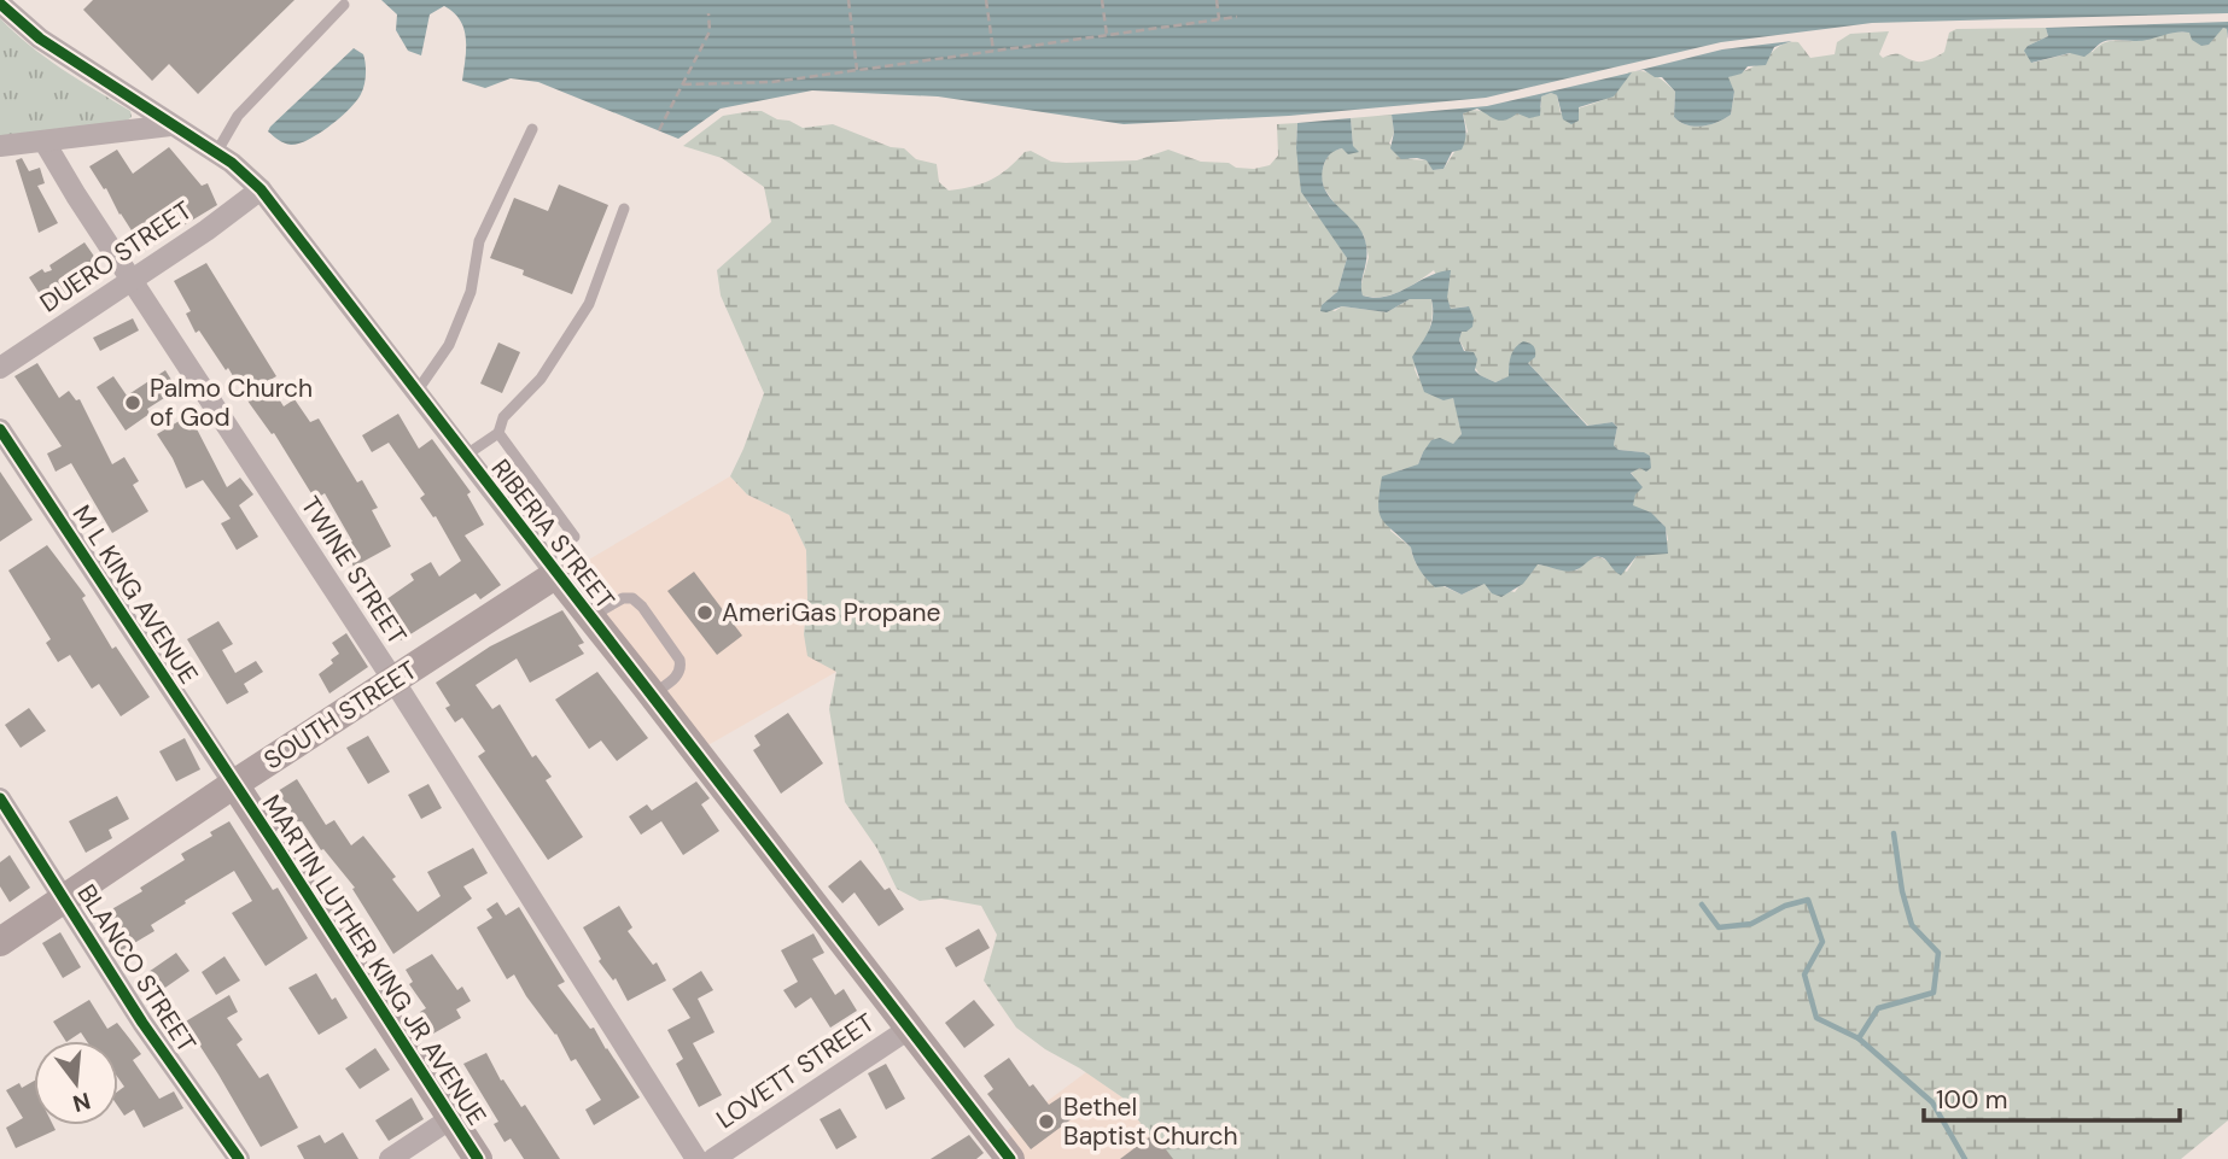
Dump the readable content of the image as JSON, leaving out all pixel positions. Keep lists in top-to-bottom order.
{
  "streets": {
    "street": [
      "DUERO STREET",
      "RIBERIA STREET",
      "TWINE STREET",
      "M L KING AVENUE",
      "SOUTH STREET",
      "MARTIN LUTHER KING JR AVENUE",
      "BLANCO STREET",
      "LOVETT STREET"
    ]
  },
  "crossings": [
    ["DUERO STREET", "RIBERIA STREET"],
    ["DUERO STREET", "TWINE STREET"],
    ["RIBERIA STREET", "SOUTH STREET"],
    ["RIBERIA STREET", "LOVETT STREET"],
    ["TWINE STREET", "SOUTH STREET"],
    ["M L KING AVENUE", "SOUTH STREET"],
    ["M L KING AVENUE", "MARTIN LUTHER KING JR AVENUE"],
    ["SOUTH STREET", "MARTIN LUTHER KING JR AVENUE"],
    ["SOUTH STREET", "BLANCO STREET"]
  ],
  "places": ["Palmo Church of God", "AmeriGas Propane", "Bethel Baptist Church"],
  "scale_bar": "100 m",
  "north": "bottom"
}
